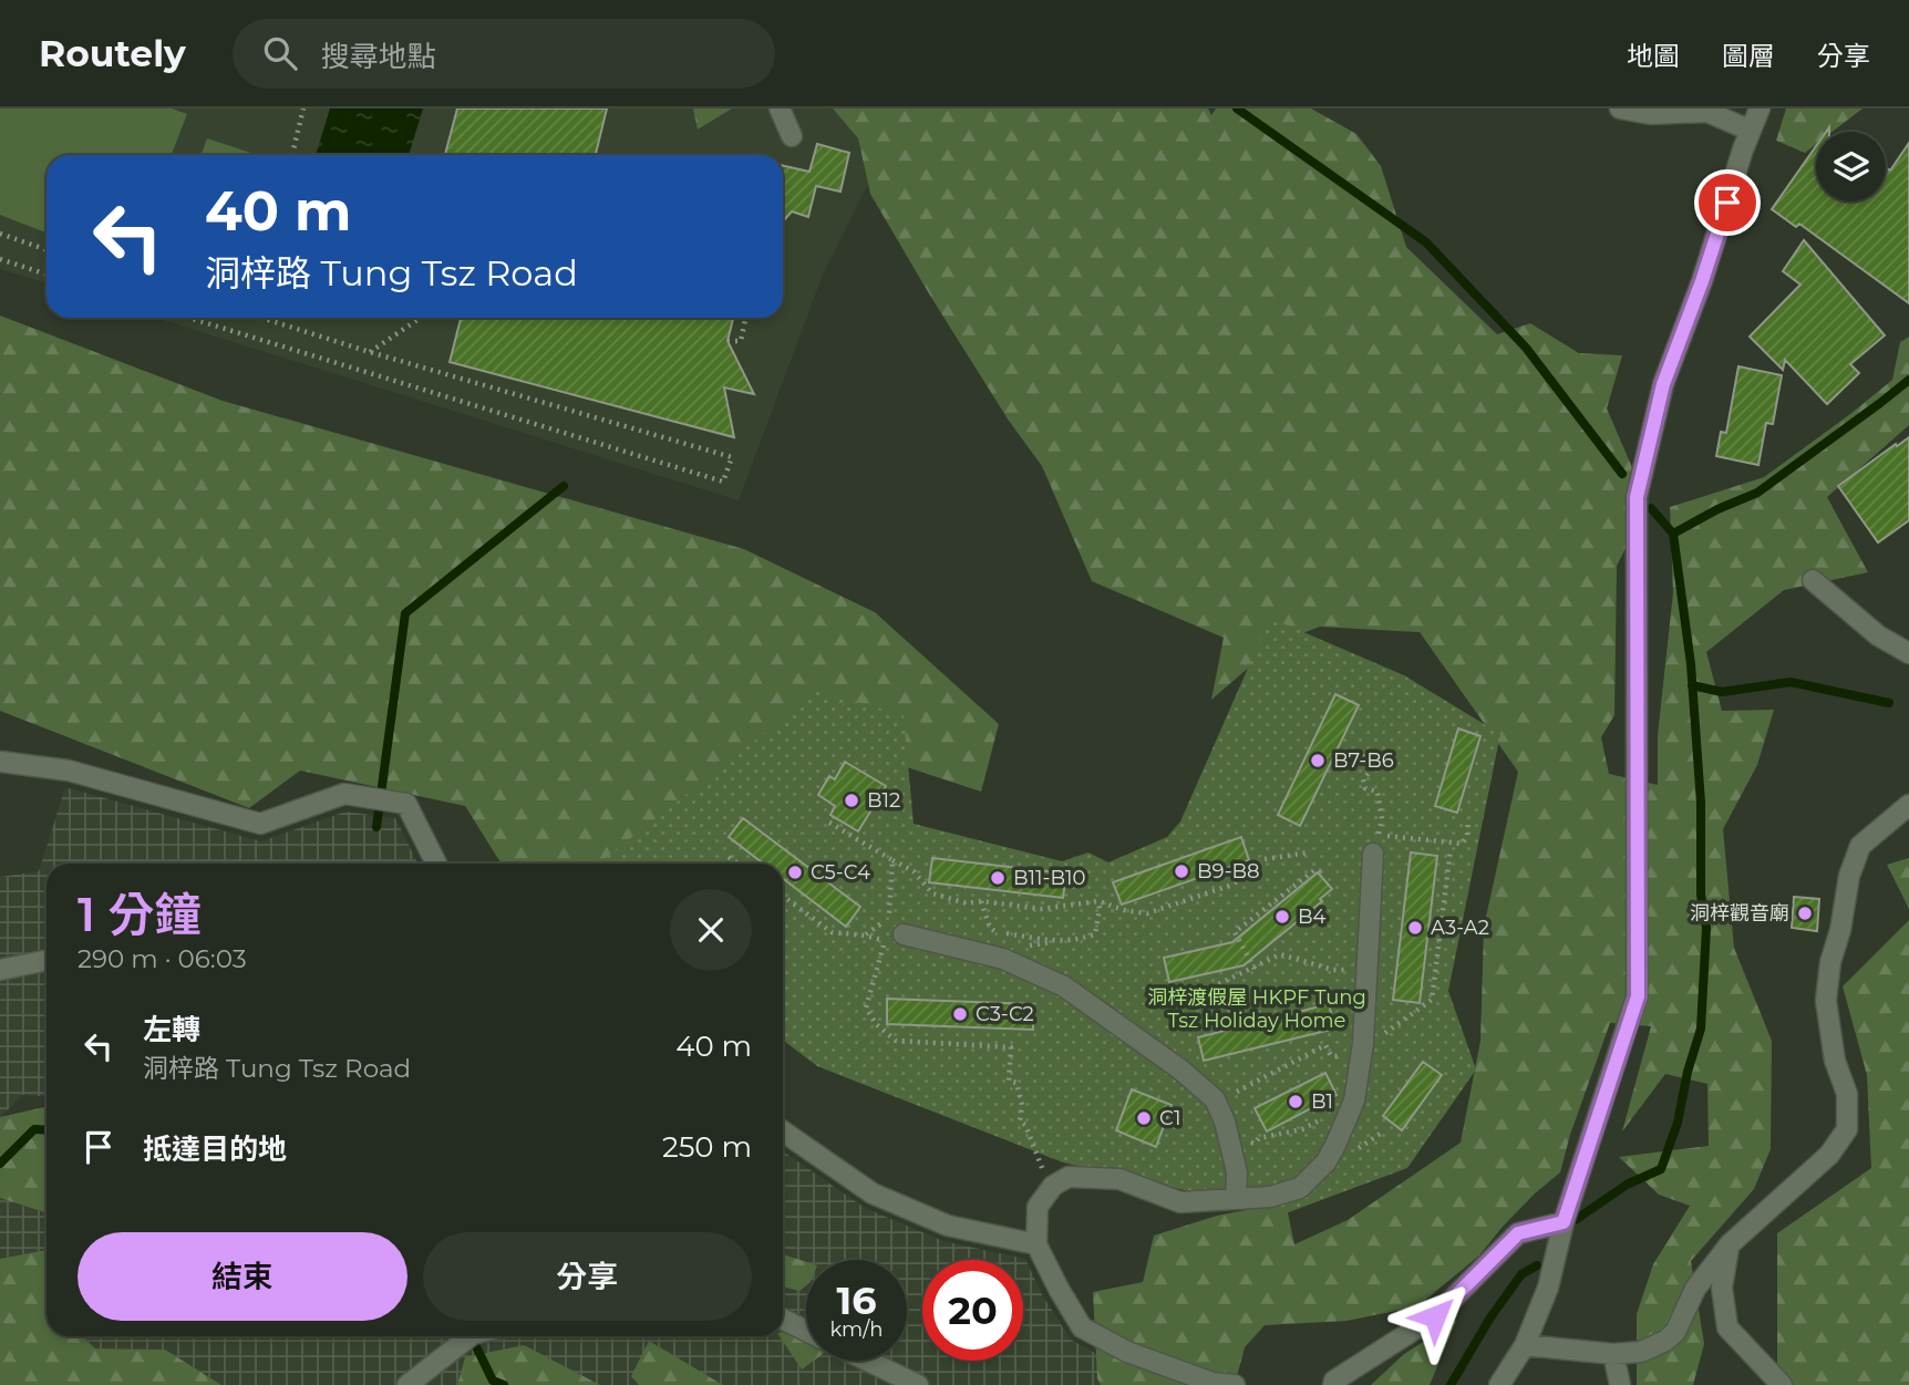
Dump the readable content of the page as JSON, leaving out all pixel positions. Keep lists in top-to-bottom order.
{
  "parks": ["洞梓渡假屋 HKPF Tung Tsz Holiday Home"],
  "places": [
    "B7-B6",
    "B12",
    "B9-B8",
    "C5-C4",
    "B11-B10",
    "洞梓觀音廟",
    "B4",
    "A3-A2",
    "C3-C2",
    "B1",
    "C1"
  ],
  "page": {
    "header": "Routely",
    "search": "搜尋地點",
    "nav": ["地圖", "圖層", "分享"],
    "turn": ["40 m", "洞梓路 Tung Tsz Road"],
    "heading": ["1 分鐘", "290 m · 06:03"],
    "list": [
      {
        "name": "左轉",
        "note": "洞梓路 Tung Tsz Road",
        "value": "40 m"
      },
      {
        "name": "抵達目的地",
        "value": "250 m"
      }
    ],
    "buttons": ["結束", "分享"],
    "speed": "16 km/h",
    "limit": "20"
  }
}
